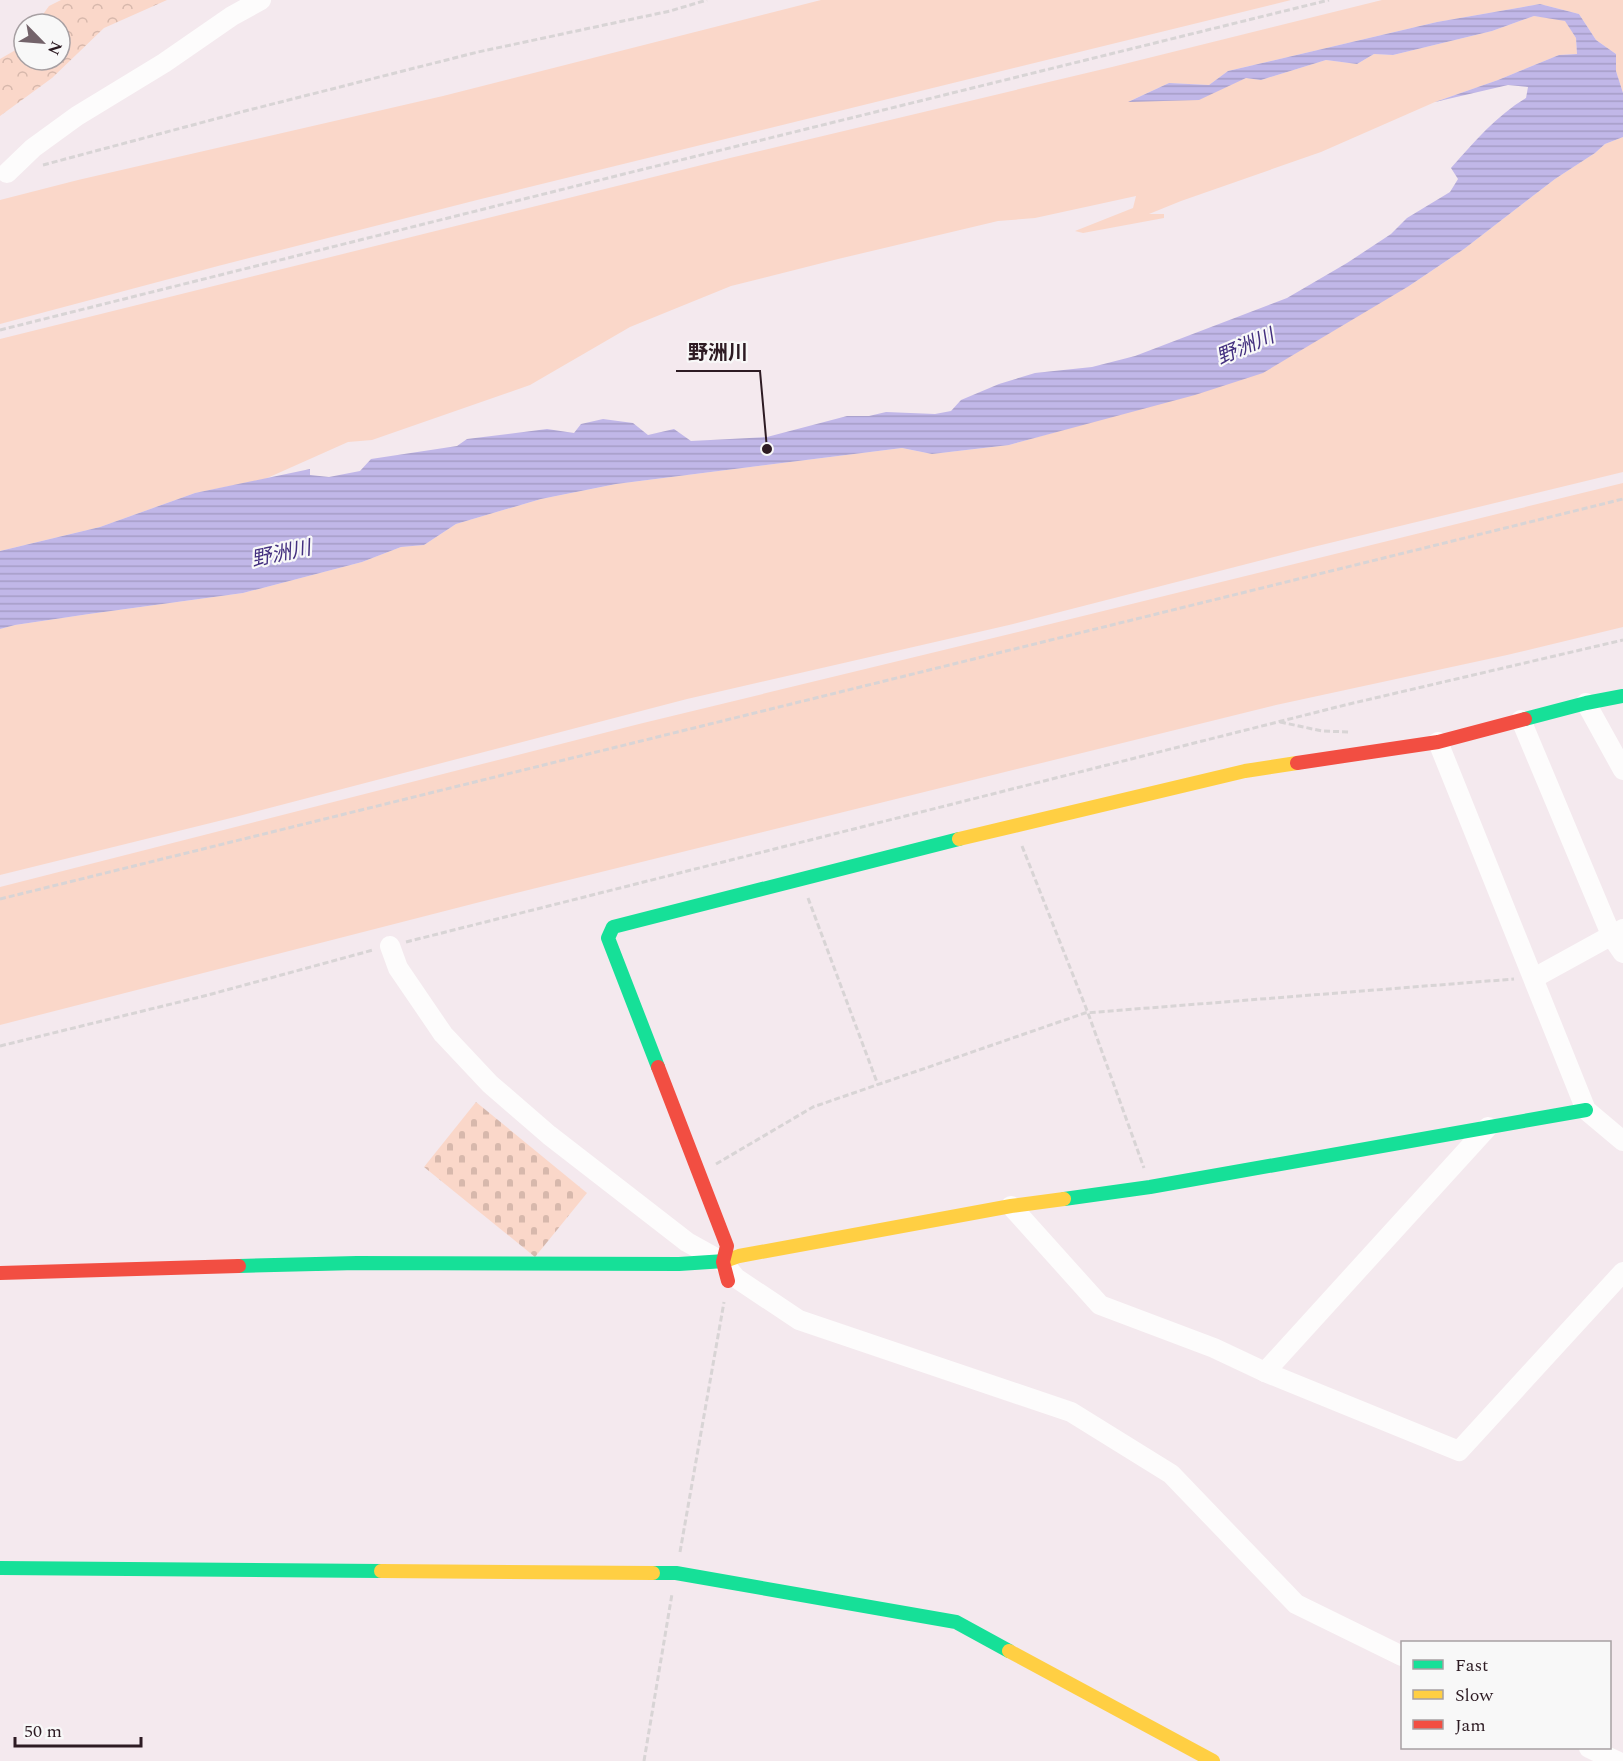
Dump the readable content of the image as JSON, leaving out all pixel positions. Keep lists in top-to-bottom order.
{
  "water": ["野洲川"],
  "places": ["野洲川"],
  "legend": ["Fast", "Slow", "Jam"],
  "scale_bar": "50 m",
  "north": "bottom right"
}
